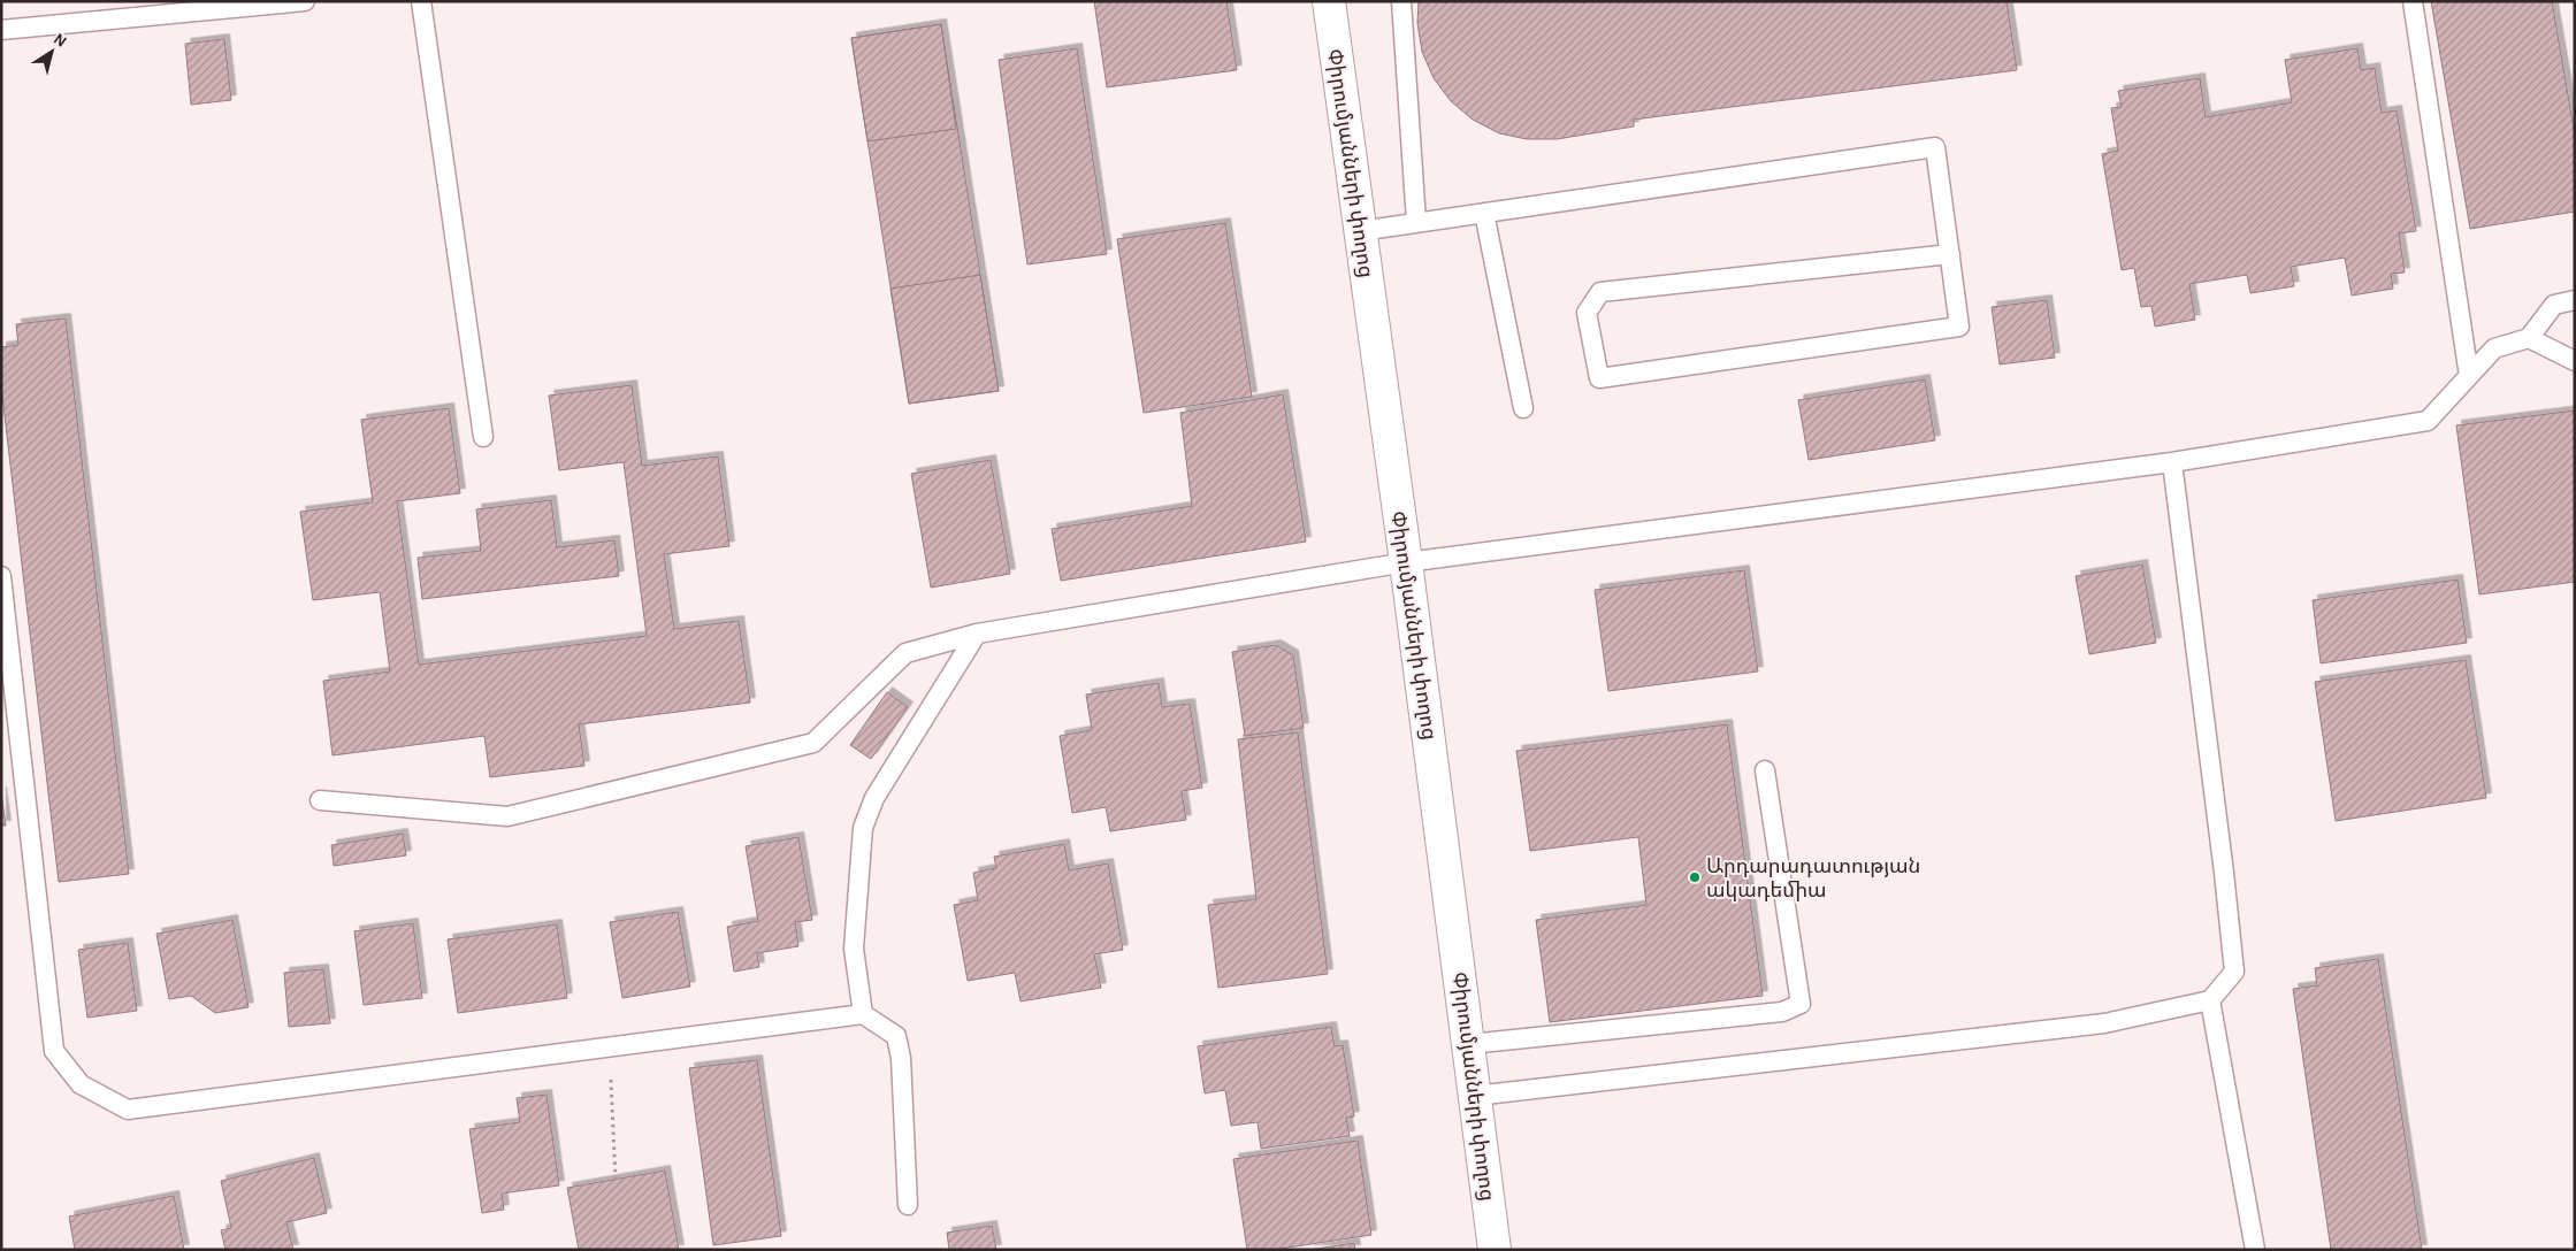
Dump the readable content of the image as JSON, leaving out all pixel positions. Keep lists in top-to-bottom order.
{
  "streets": {
    "street": ["Փիրումյանների փողոց"]
  },
  "places": ["Արդարադատության ակադեմիա"],
  "north": "top right"
}
